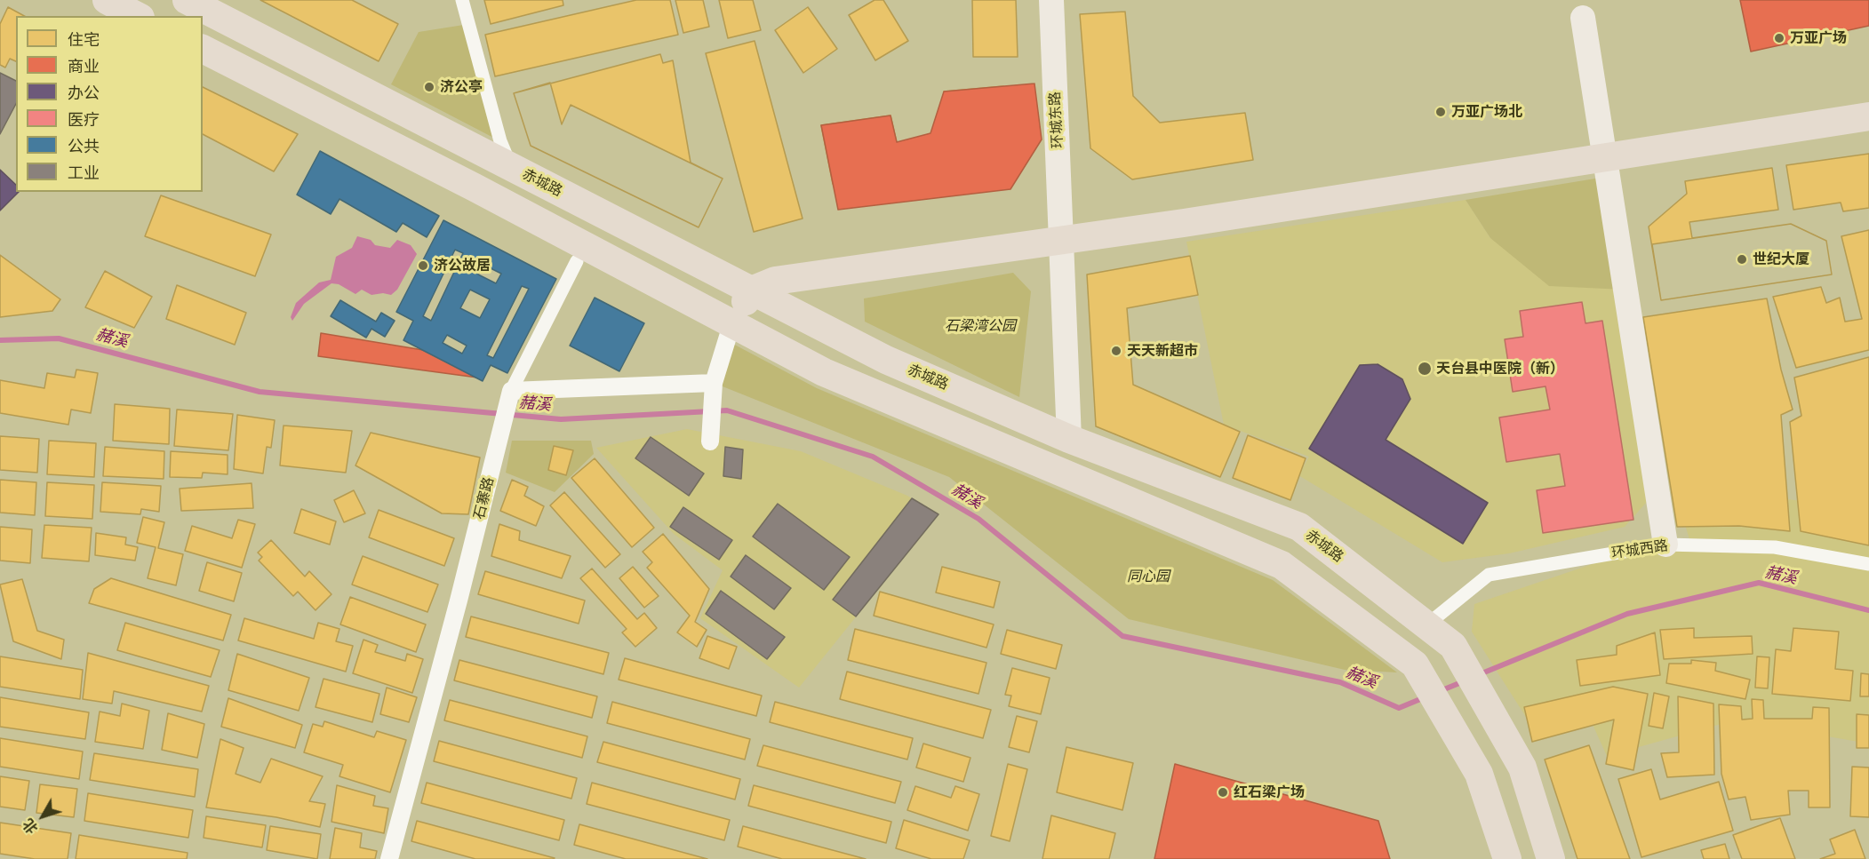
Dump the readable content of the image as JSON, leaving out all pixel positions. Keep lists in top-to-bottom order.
{
  "streets": {
    "main road": ["环城东路", "赤城路"],
    "street": ["石寨路", "环城西路"]
  },
  "crossings": [
    ["环城东路", "赤城路"],
    ["赤城路", "环城西路"]
  ],
  "water": ["赭溪"],
  "parks": ["石梁湾公园", "同心园"],
  "places": [
    "万亚广场",
    "济公亭",
    "万亚广场北",
    "世纪大厦",
    "济公故居",
    "天天新超市",
    "天台县中医院（新）",
    "红石梁广场"
  ],
  "legend": [
    "住宅",
    "商业",
    "办公",
    "医疗",
    "公共",
    "工业"
  ],
  "north": "bottom left"
}
